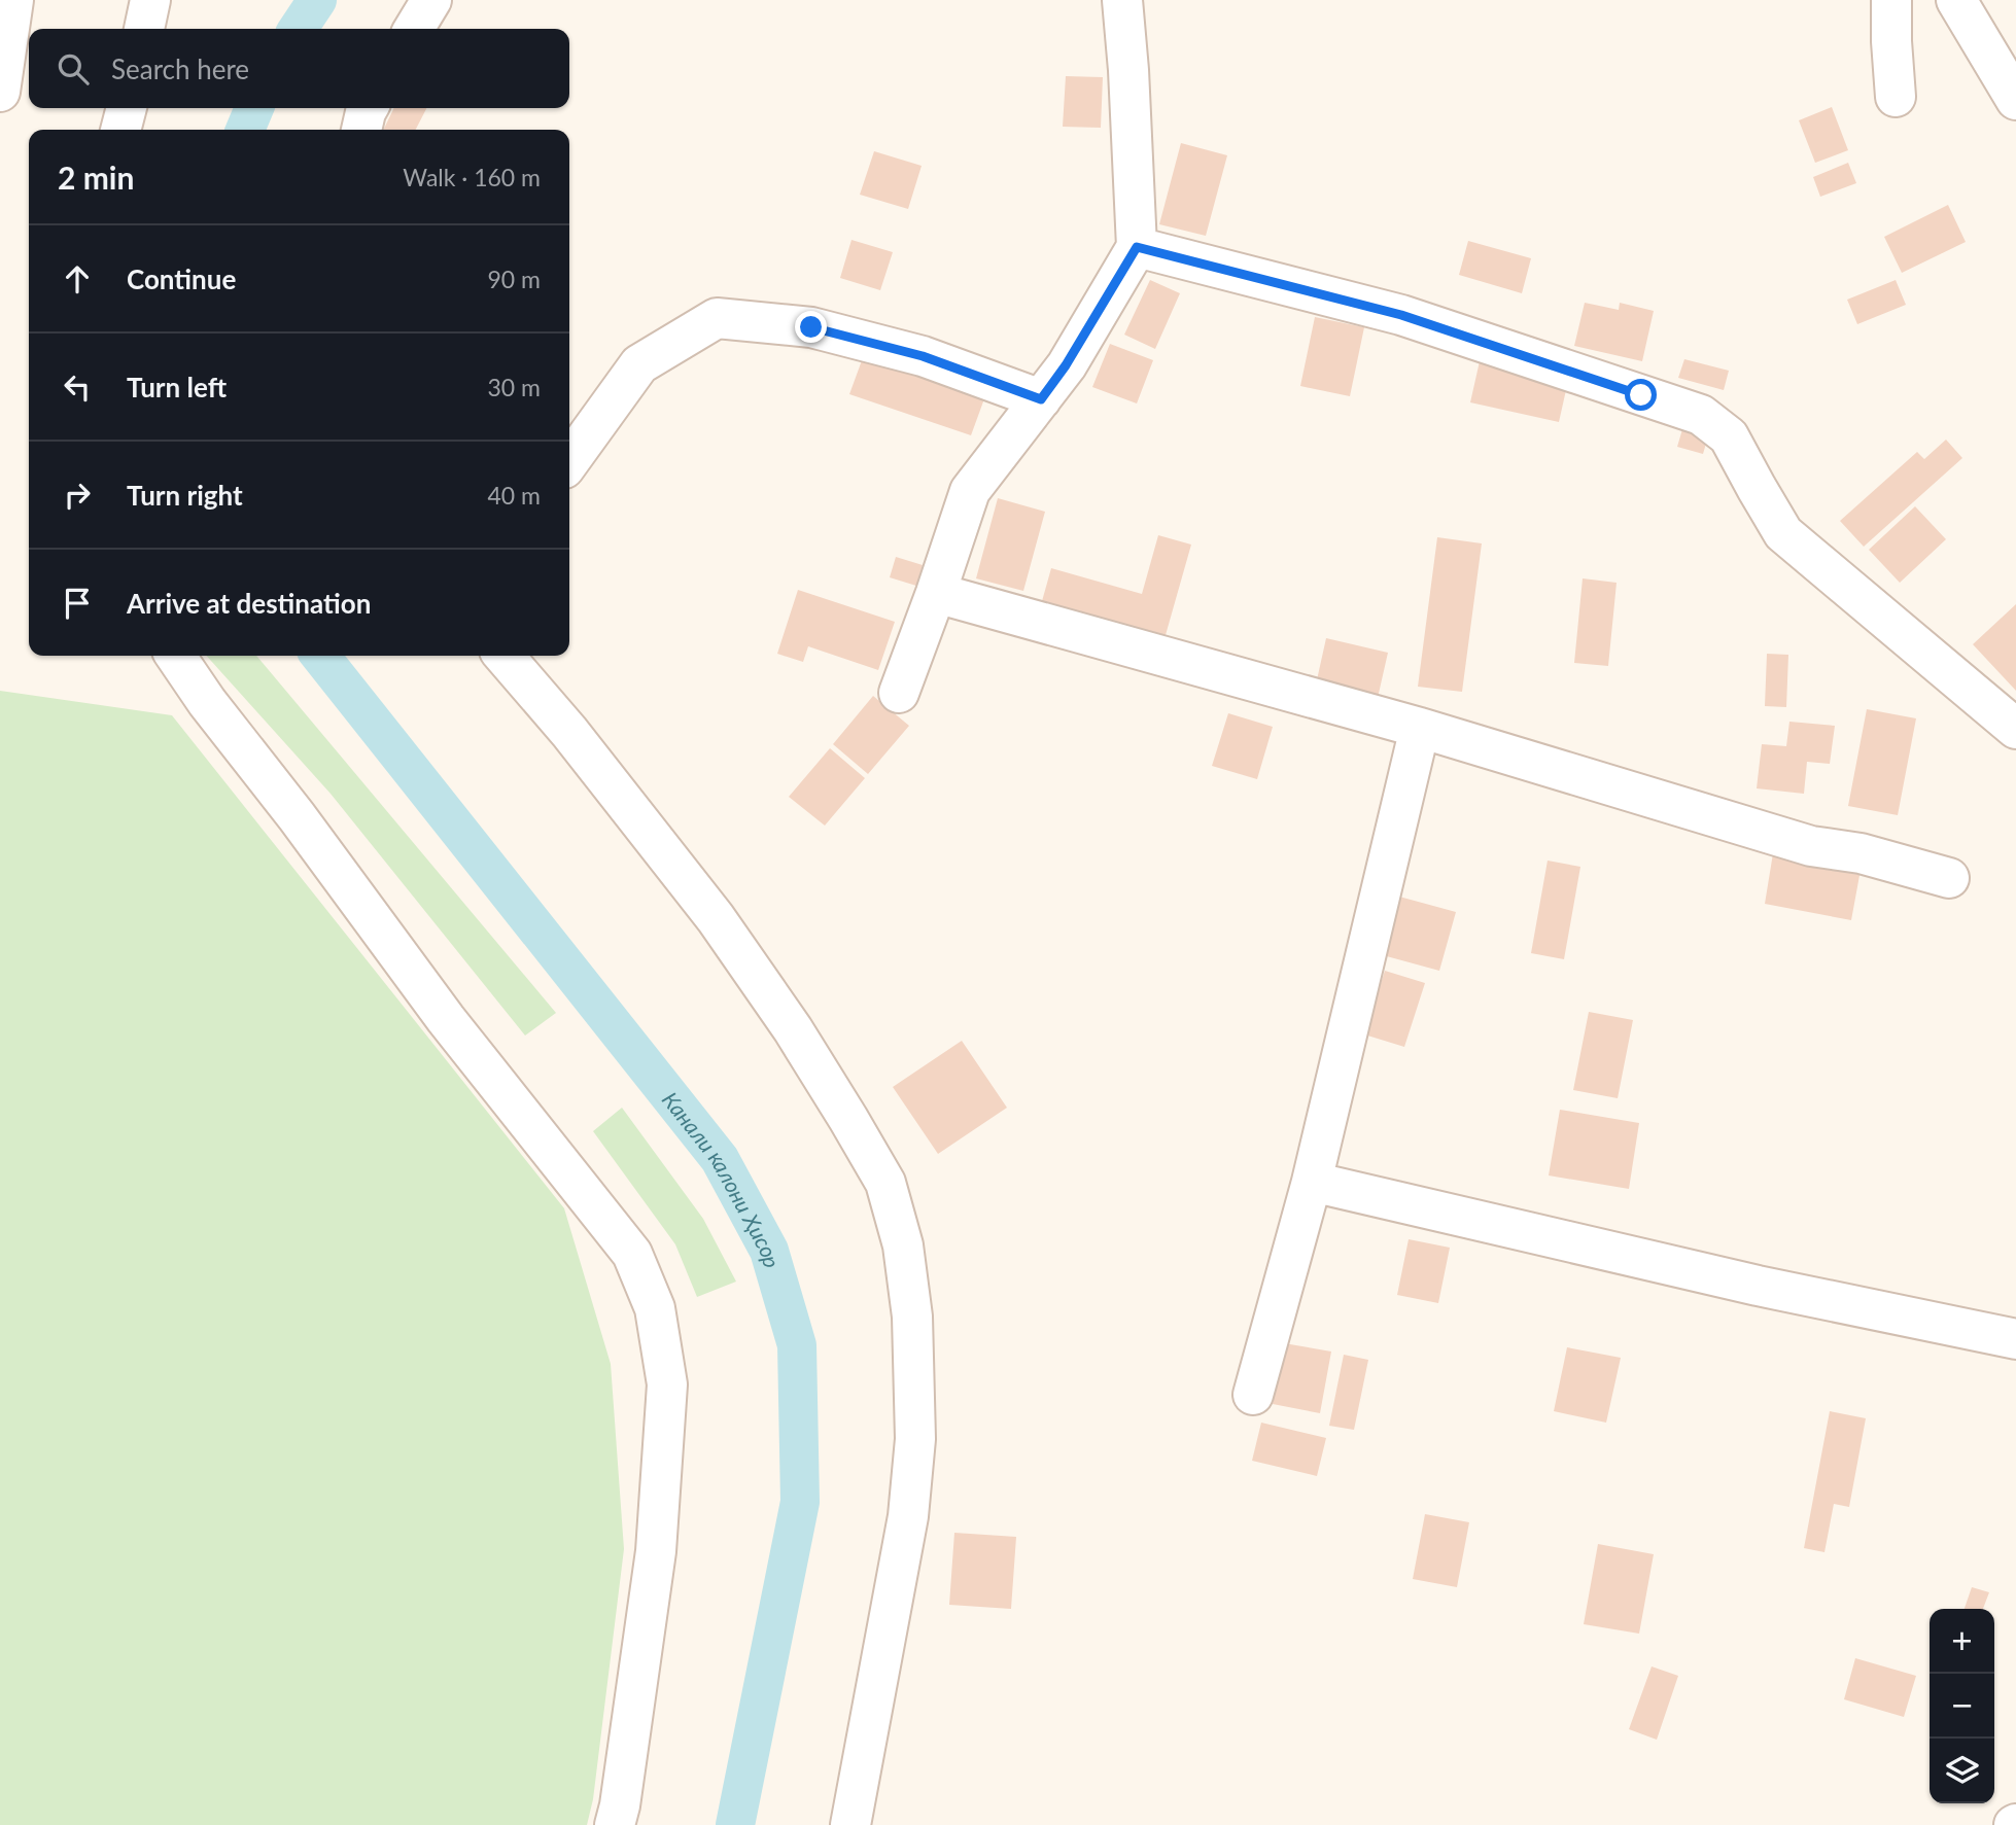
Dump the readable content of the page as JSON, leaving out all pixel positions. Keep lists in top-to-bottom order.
{
  "water": ["Канали калони Ҳисор"],
  "page": {
    "search": "Search here",
    "heading": ["2 min", "Walk · 160 m"],
    "list": [
      ["Continue", "90 m"],
      ["Turn left", "30 m"],
      ["Turn right", "40 m"],
      "Arrive at destination"
    ],
    "map_buttons": ["+", "−"]
  }
}
